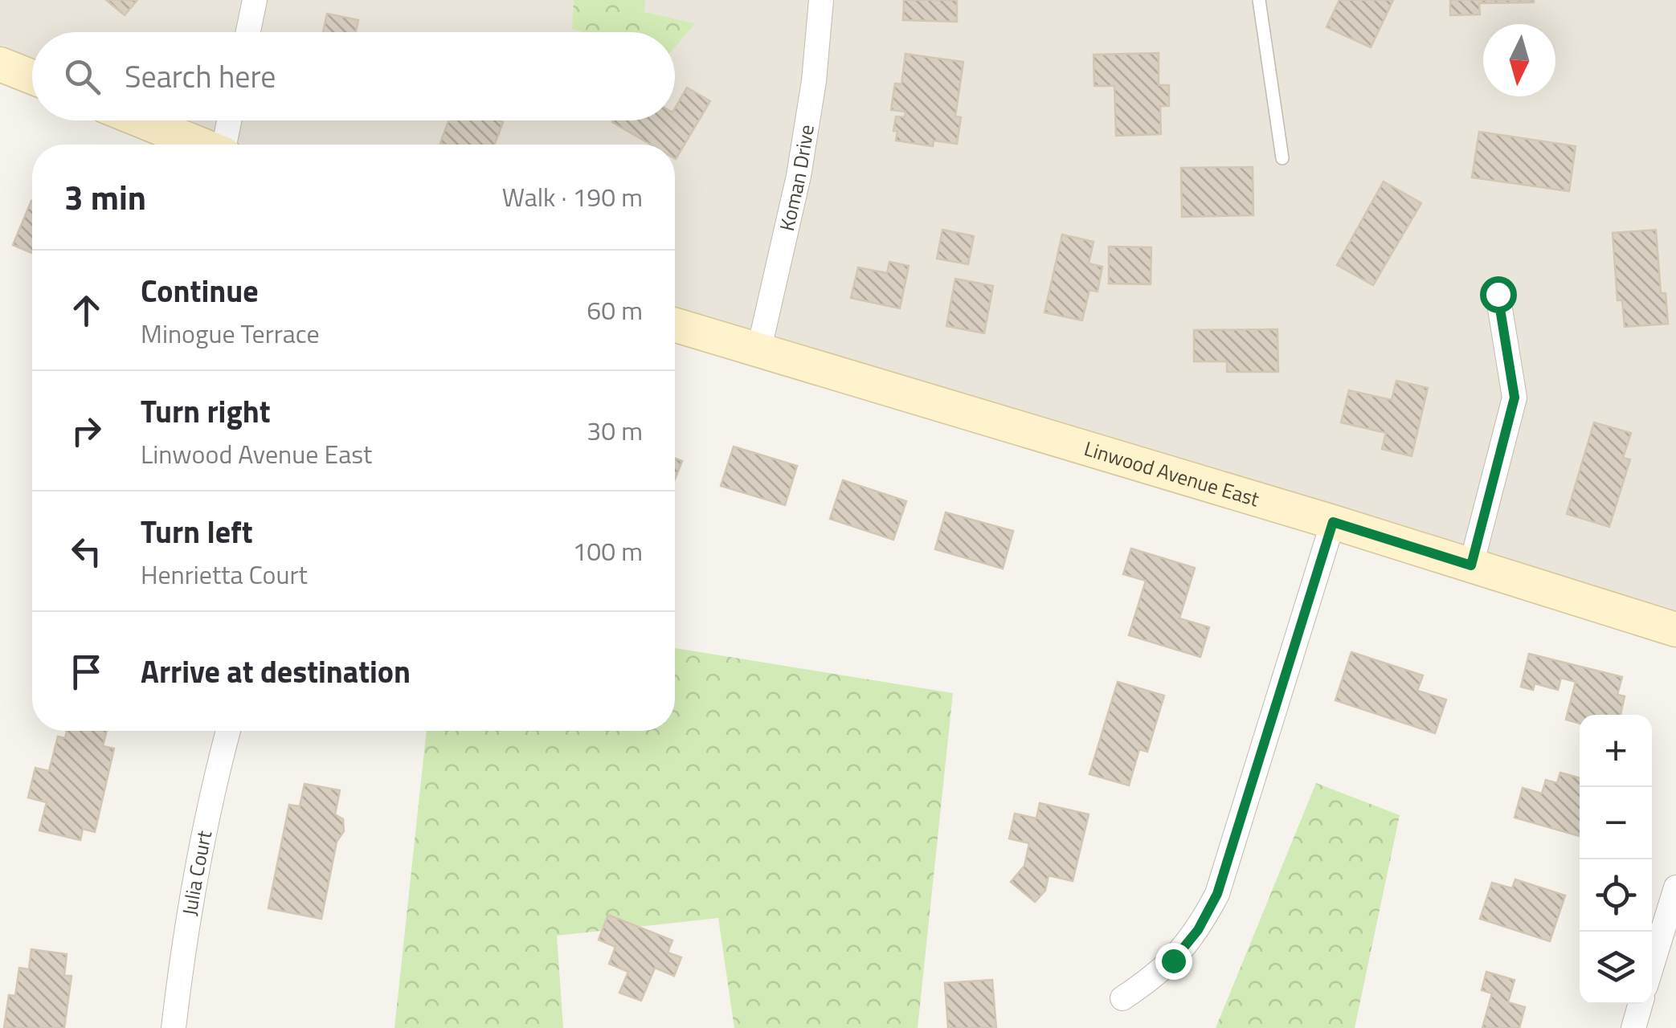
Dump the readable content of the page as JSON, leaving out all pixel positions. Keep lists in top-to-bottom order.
{
  "streets": {
    "main road": ["Linwood Avenue East"],
    "street": ["Koman Drive", "Julia Court"]
  },
  "crossings": [
    ["Koman Drive", "Linwood Avenue East"]
  ],
  "north": "bottom",
  "page": {
    "search": "Search here",
    "heading": ["3 min", "Walk · 190 m"],
    "list": [
      ["Continue", "Minogue Terrace", "60 m"],
      ["Turn right", "Linwood Avenue East", "30 m"],
      ["Turn left", "Henrietta Court", "100 m"],
      "Arrive at destination"
    ],
    "map_buttons": ["+", "−"]
  }
}
